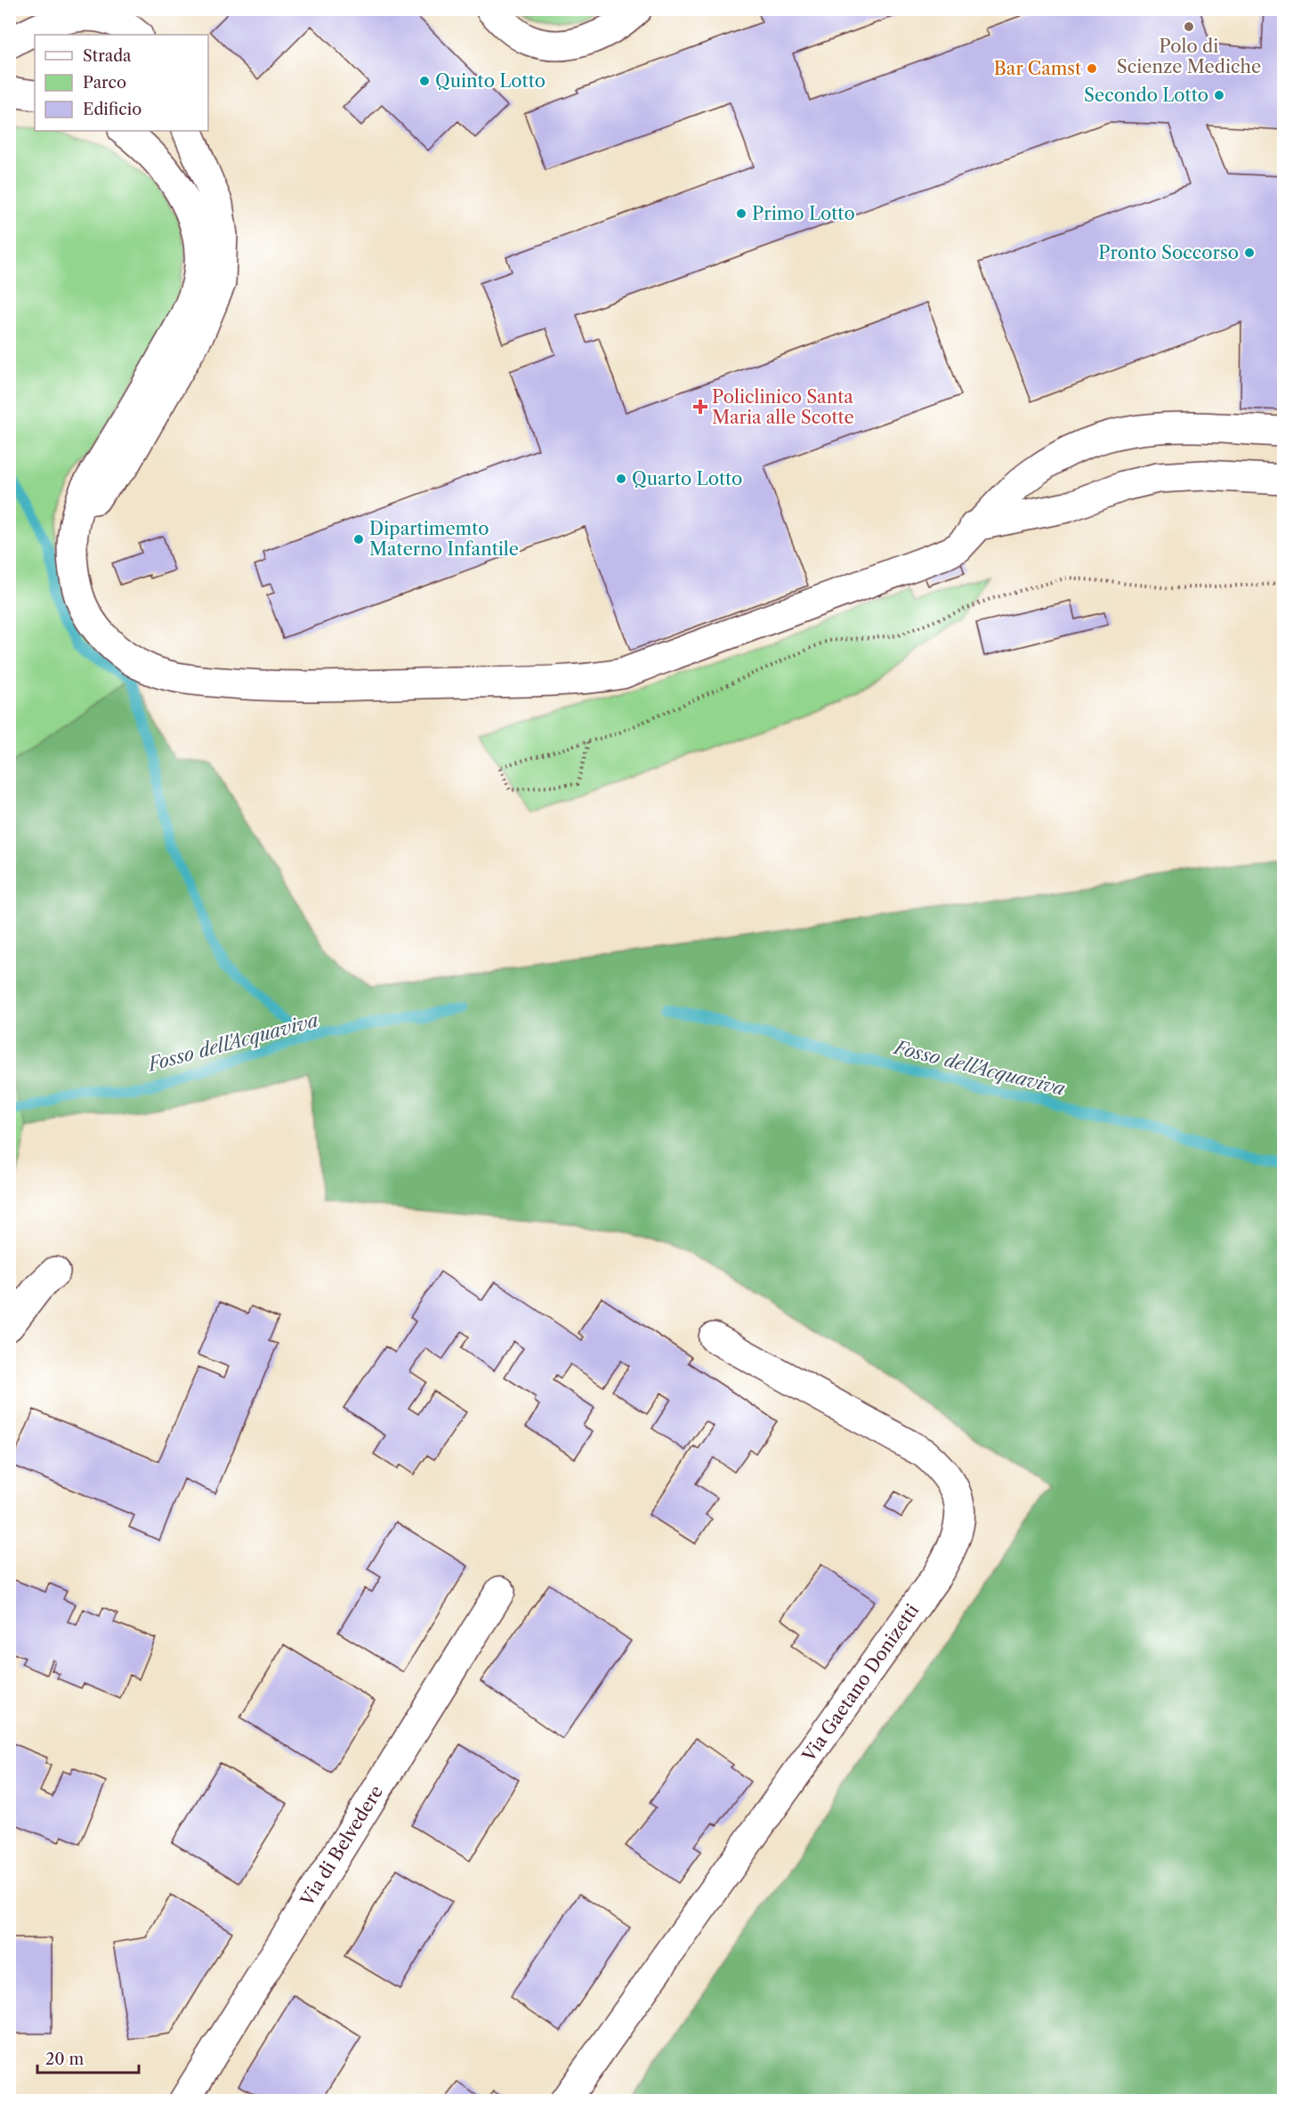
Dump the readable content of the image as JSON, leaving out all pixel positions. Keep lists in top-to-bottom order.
{
  "streets": {
    "street": ["Via Gaetano Donizetti", "Via di Belvedere"]
  },
  "water": ["Fosso dell'Acquaviva"],
  "places": {
    "other": [
      "Polo di Scienze Mediche",
      "Bar Camst",
      "Quinto Lotto",
      "Secondo Lotto",
      "Primo Lotto",
      "Pronto Soccorso",
      "Quarto Lotto",
      "Dipartimemto Materno Infantile"
    ],
    "health": ["Policlinico Santa Maria alle Scotte"]
  },
  "legend": ["Strada", "Parco", "Edificio"],
  "scale_bar": "20 m"
}
